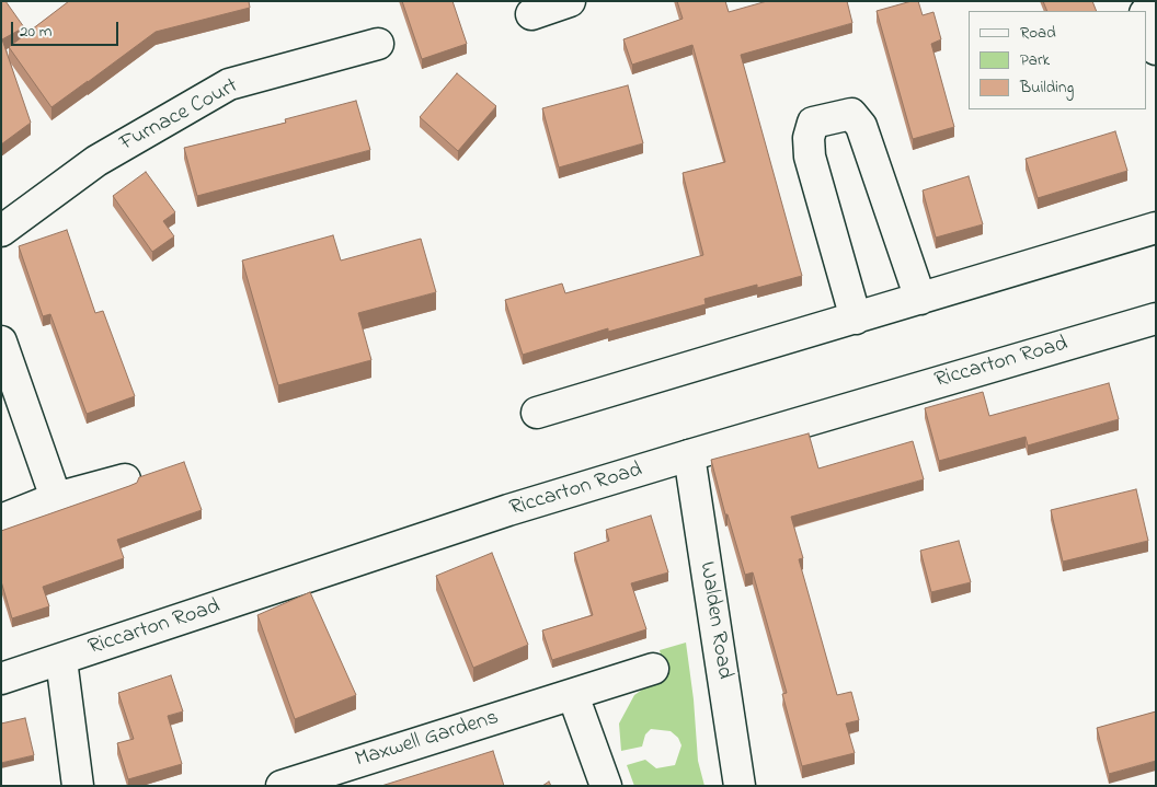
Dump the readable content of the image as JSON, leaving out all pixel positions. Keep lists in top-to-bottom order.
{
  "streets": {
    "street": [
      "Furnace Court",
      "Riccarton Road",
      "Walden Road",
      "Maxwell Gardens"
    ]
  },
  "crossings": [
    ["Riccarton Road", "Walden Road"]
  ],
  "legend": ["Road", "Park", "Building"],
  "scale_bar": "20 m"
}
